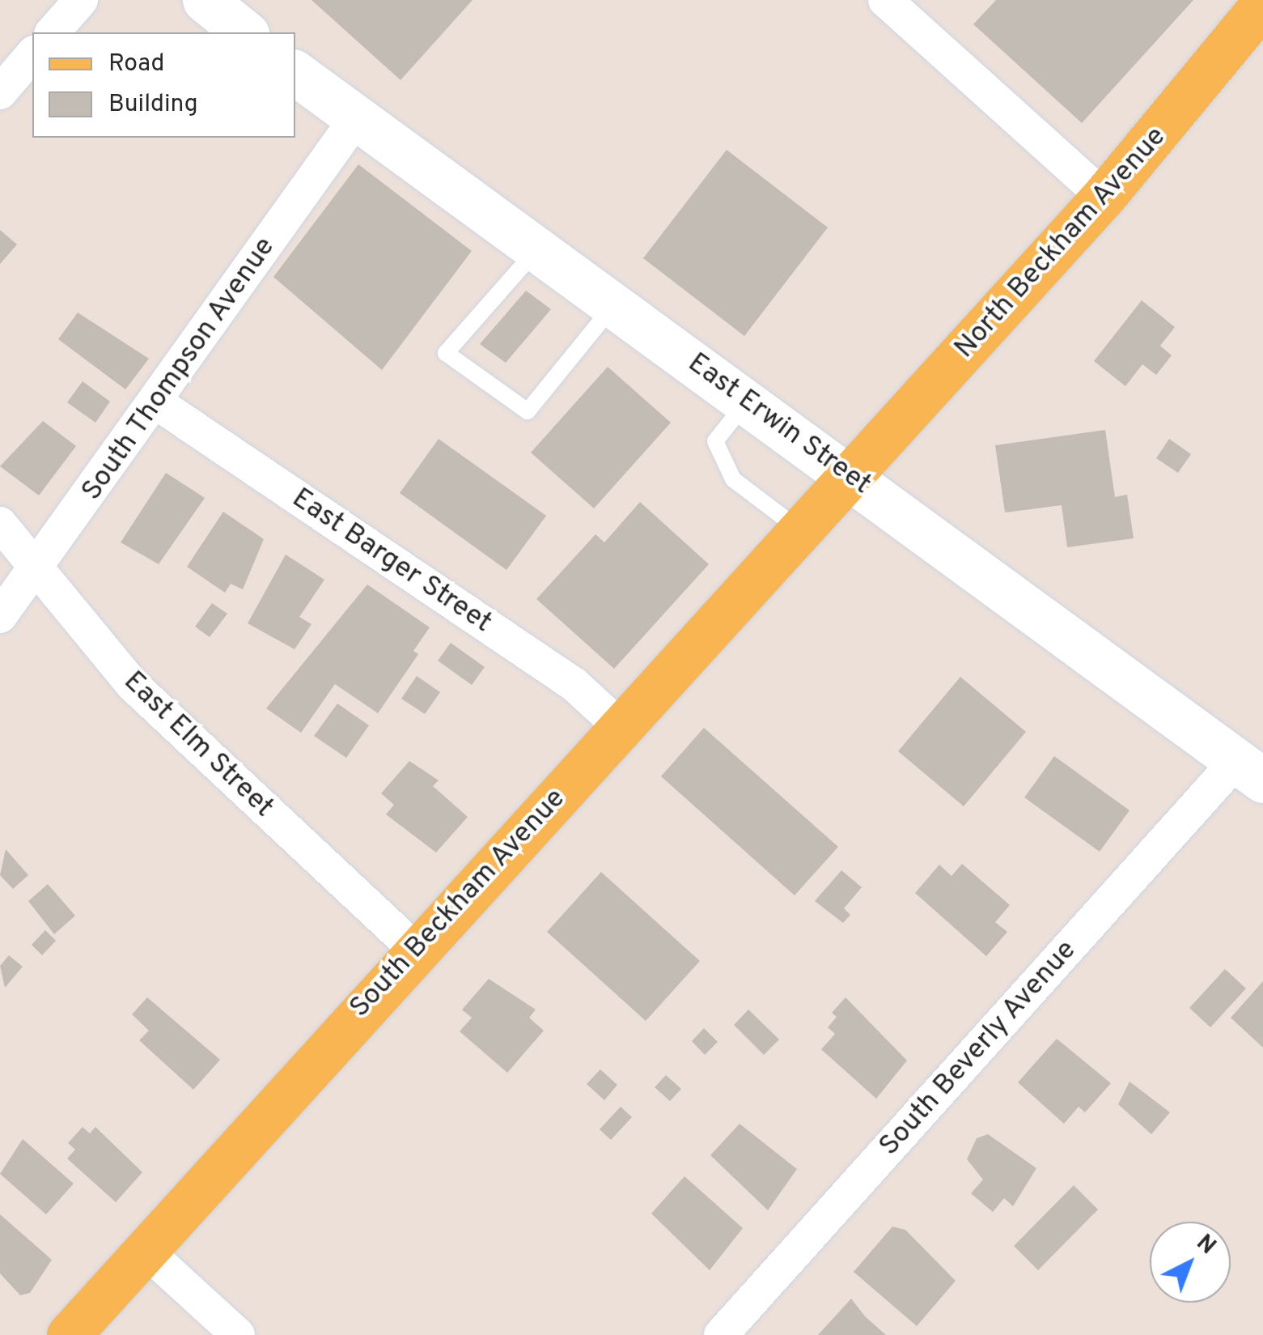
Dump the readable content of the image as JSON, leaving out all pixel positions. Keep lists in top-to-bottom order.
{
  "streets": {
    "main road": ["North Beckham Avenue", "East Erwin Street", "South Beckham Avenue"],
    "street": [
      "South Thompson Avenue",
      "East Barger Street",
      "East Elm Street",
      "South Beverly Avenue"
    ]
  },
  "crossings": [
    ["North Beckham Avenue", "East Erwin Street"],
    ["North Beckham Avenue", "South Beckham Avenue"],
    ["South Thompson Avenue", "East Erwin Street"],
    ["South Thompson Avenue", "East Barger Street"],
    ["South Thompson Avenue", "East Elm Street"],
    ["East Erwin Street", "South Beckham Avenue"],
    ["East Erwin Street", "South Beverly Avenue"],
    ["East Barger Street", "South Beckham Avenue"],
    ["East Elm Street", "South Beckham Avenue"]
  ],
  "legend": ["Road", "Building"],
  "north": "top right"
}
